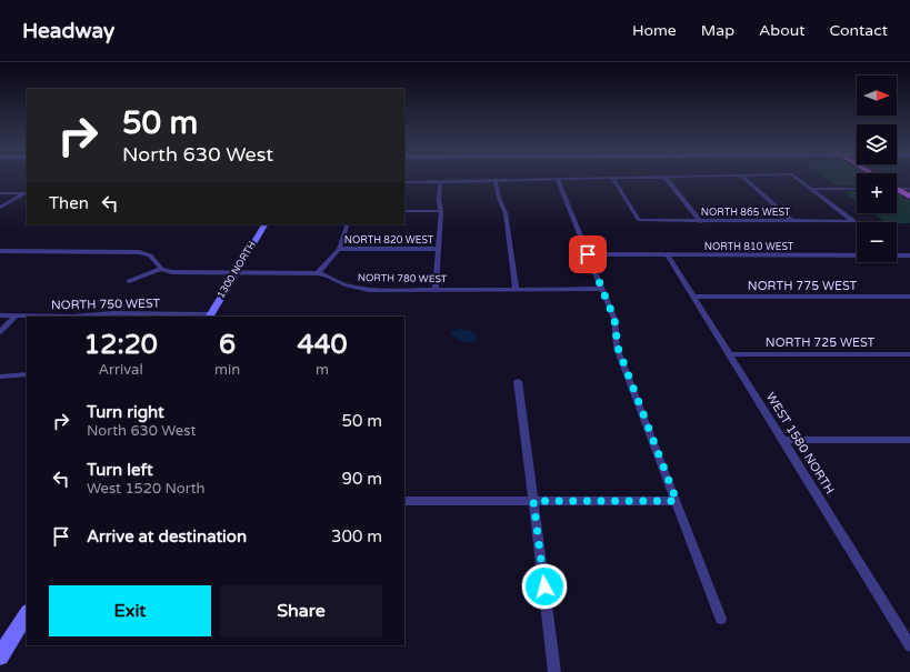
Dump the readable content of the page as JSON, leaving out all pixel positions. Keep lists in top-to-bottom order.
{
  "streets": {
    "street": [
      "NORTH 865 WEST",
      "NORTH 820 WEST",
      "NORTH 810 WEST",
      "1300 NORTH",
      "NORTH 780 WEST",
      "NORTH 775 WEST",
      "NORTH 750 WEST",
      "NORTH 725 WEST",
      "WEST 1580 NORTH"
    ]
  },
  "crossings": [
    ["NORTH 810 WEST", "WEST 1580 NORTH"],
    ["1300 NORTH", "NORTH 780 WEST"],
    ["1300 NORTH", "NORTH 750 WEST"],
    ["NORTH 775 WEST", "WEST 1580 NORTH"],
    ["NORTH 725 WEST", "WEST 1580 NORTH"]
  ],
  "north": "right",
  "page": {
    "header": "Headway",
    "nav": [
      "Home",
      "Map",
      "About",
      "Contact"
    ],
    "map_buttons": ["+", "−"],
    "turn": ["50 m", "North 630 West"],
    "then": "Then",
    "eta": [
      "12:20",
      "Arrival",
      "6",
      "min",
      "440",
      "m"
    ],
    "list": [
      {
        "name": "Turn right",
        "note": "North 630 West",
        "value": "50 m"
      },
      {
        "name": "Turn left",
        "note": "West 1520 North",
        "value": "90 m"
      },
      {
        "name": "Arrive at destination",
        "value": "300 m"
      }
    ],
    "buttons": ["Exit", "Share"]
  }
}
